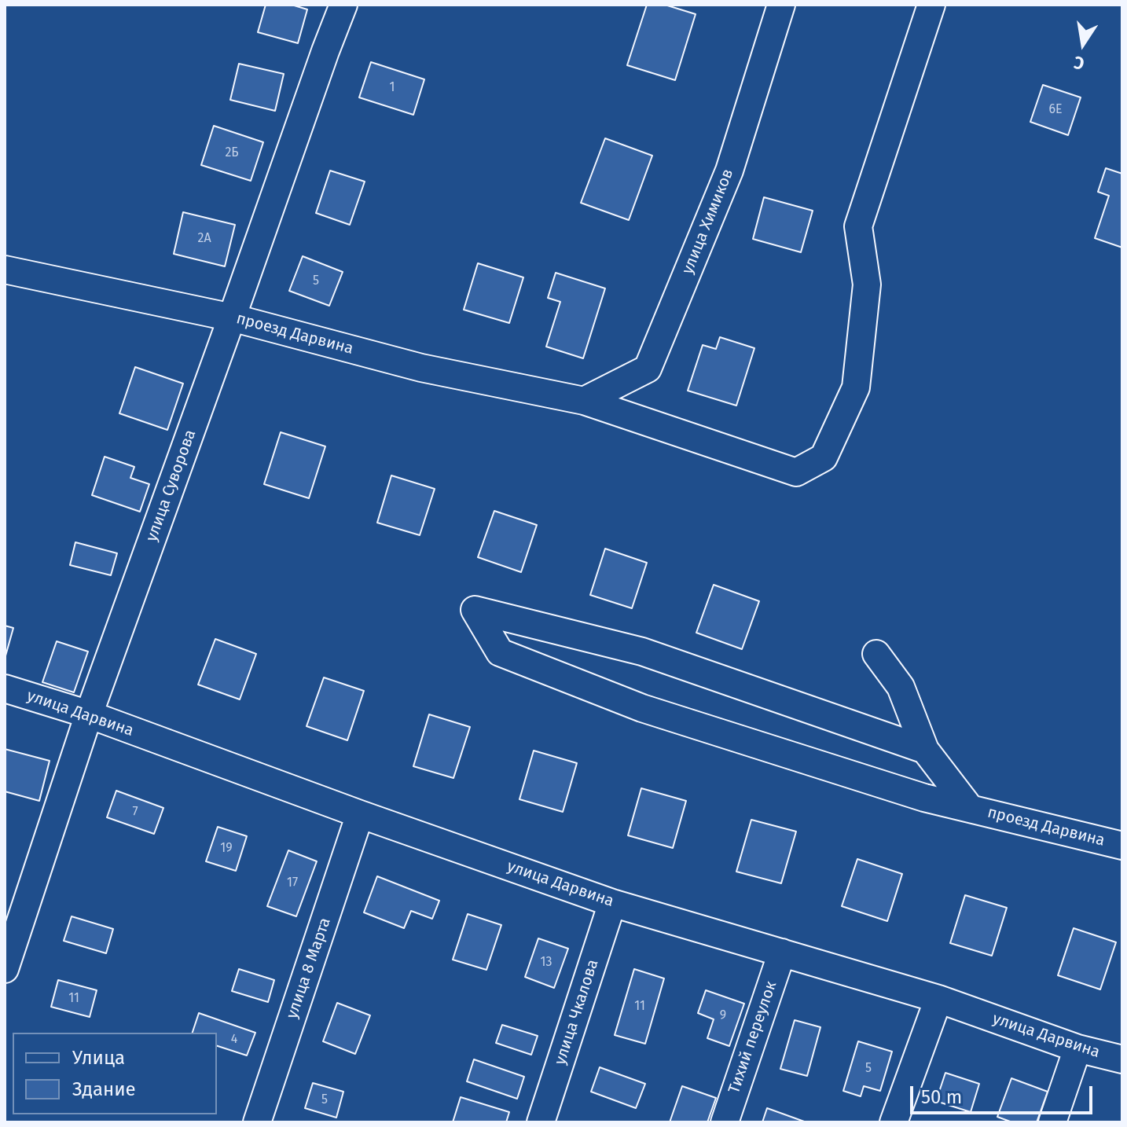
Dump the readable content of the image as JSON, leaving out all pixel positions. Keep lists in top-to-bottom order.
{
  "streets": {
    "street": [
      "улица Химиков",
      "проезд Дарвина",
      "улица Суворова",
      "улица Дарвина",
      "улица 8 Марта",
      "улица Чкалова",
      "Тихий переулок"
    ]
  },
  "crossings": [
    ["улица Химиков", "проезд Дарвина"],
    ["проезд Дарвина", "улица Суворова"],
    ["улица Суворова", "улица Дарвина"],
    ["улица Дарвина", "улица 8 Марта"],
    ["улица Дарвина", "улица Чкалова"],
    ["улица Дарвина", "Тихий переулок"]
  ],
  "house_numbers": [
    "1",
    "6Е",
    "2Б",
    "2А",
    "5",
    "7",
    "19",
    "17",
    "13",
    "11",
    "11",
    "9",
    "4",
    "5",
    "5"
  ],
  "legend": ["Улица", "Здание"],
  "scale_bar": "50 m",
  "north": "bottom"
}
